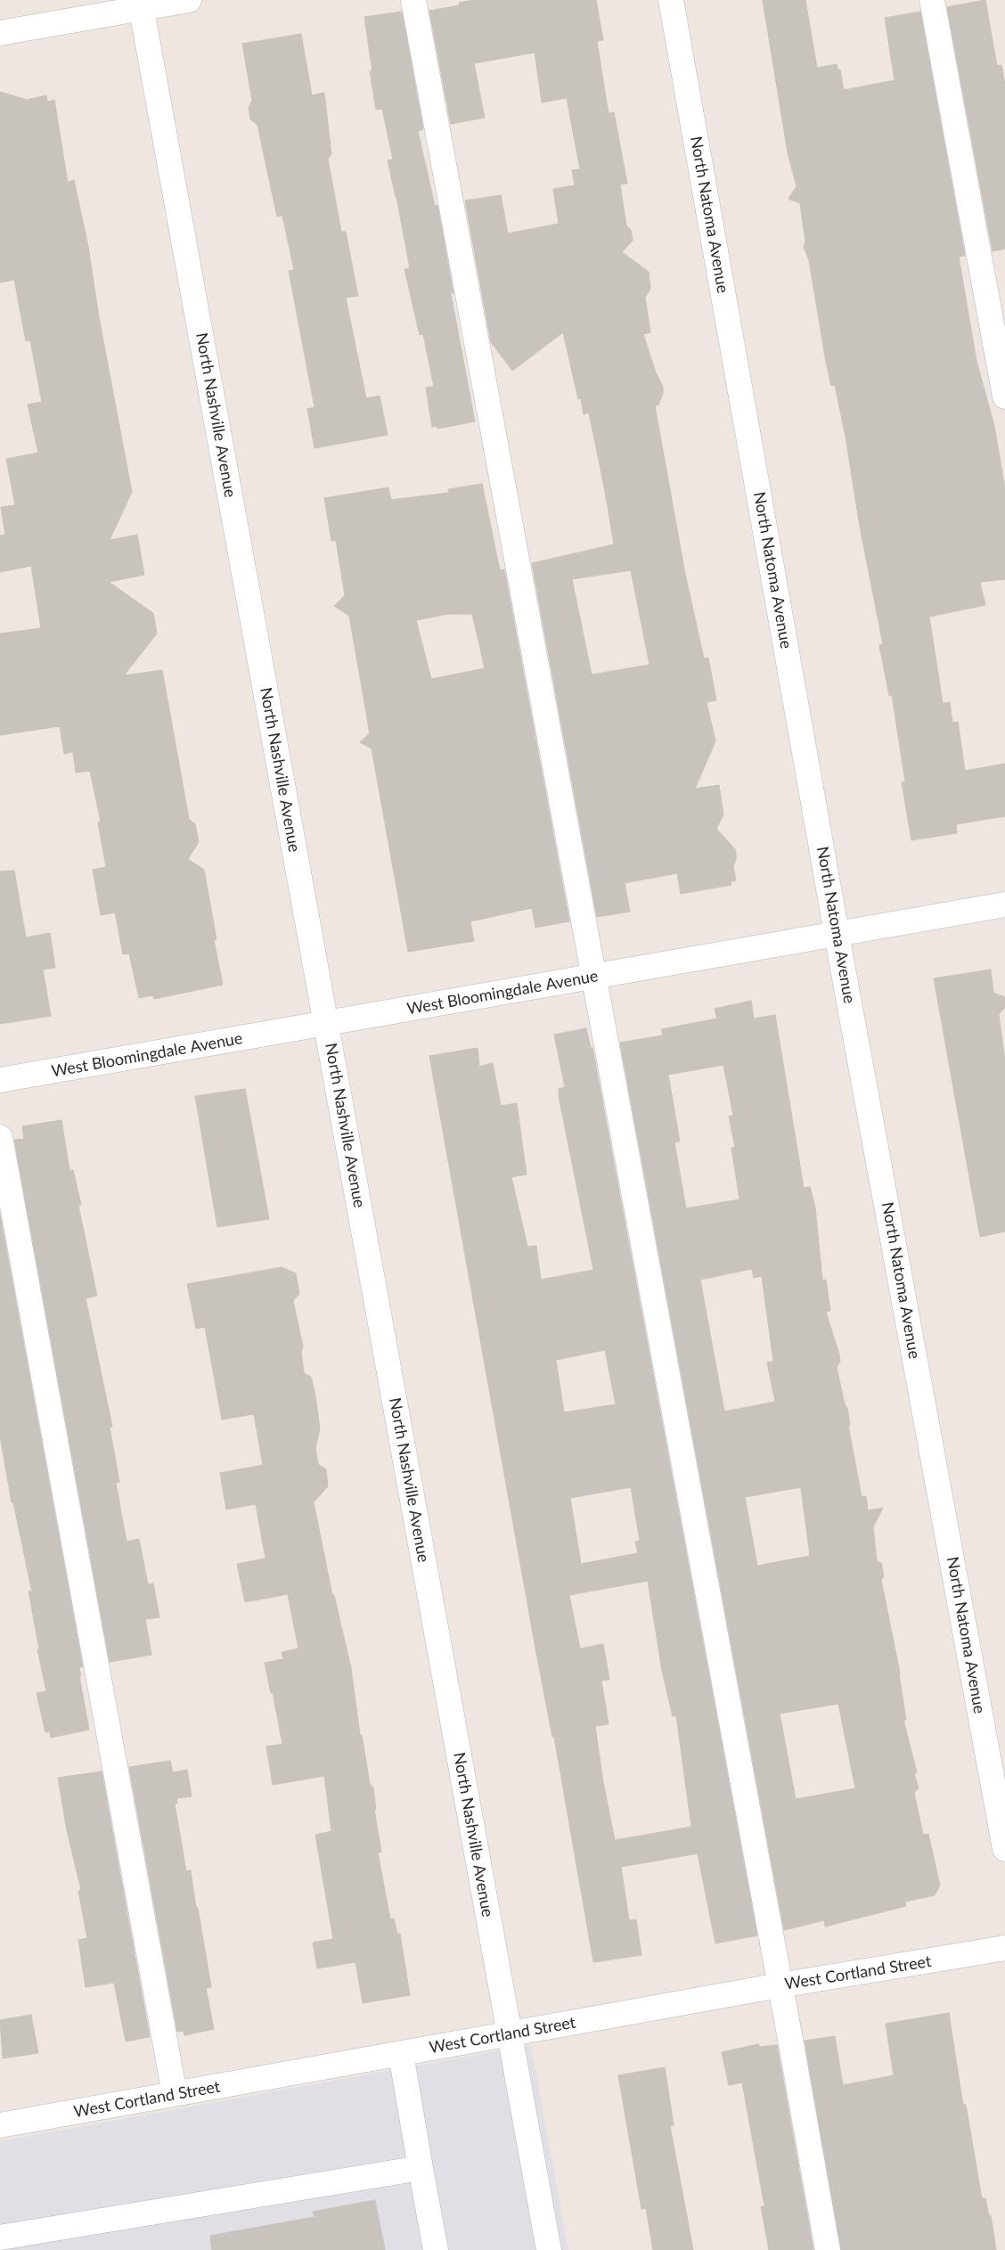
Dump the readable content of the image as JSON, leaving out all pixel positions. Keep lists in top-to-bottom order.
{
  "streets": {
    "street": [
      "North Natoma Avenue",
      "North Nashville Avenue",
      "West Bloomingdale Avenue",
      "West Cortland Street"
    ]
  },
  "crossings": [
    ["North Natoma Avenue", "West Bloomingdale Avenue"],
    ["North Nashville Avenue", "West Bloomingdale Avenue"],
    ["North Nashville Avenue", "West Cortland Street"]
  ]
}
